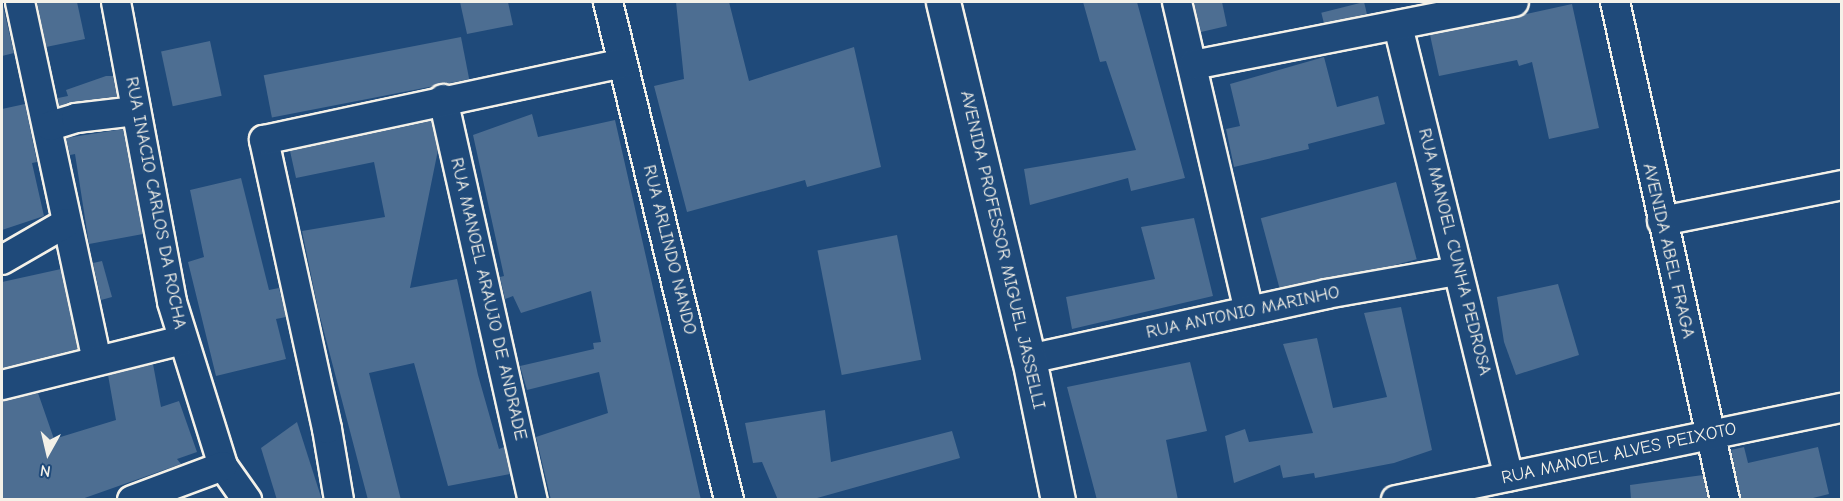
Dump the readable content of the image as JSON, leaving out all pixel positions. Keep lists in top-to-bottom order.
{
  "streets": {
    "street": [
      "RUA INACIO CARLOS DA ROCHA",
      "RUA ARLINDO NANDO",
      "AVENIDA PROFESSOR MIGUEL JASSELLI",
      "AVENIDA ABEL FRAGA",
      "RUA MANOEL CUNHA PEDROSA",
      "RUA MANOEL ARAUJO DE ANDRADE",
      "RUA ANTONIO MARINHO",
      "RUA MANOEL ALVES PEIXOTO"
    ]
  },
  "crossings": [
    ["AVENIDA PROFESSOR MIGUEL JASSELLI", "RUA ANTONIO MARINHO"],
    ["AVENIDA ABEL FRAGA", "RUA MANOEL ALVES PEIXOTO"],
    ["RUA MANOEL CUNHA PEDROSA", "RUA ANTONIO MARINHO"],
    ["RUA MANOEL CUNHA PEDROSA", "RUA MANOEL ALVES PEIXOTO"]
  ],
  "north": "bottom"
}
